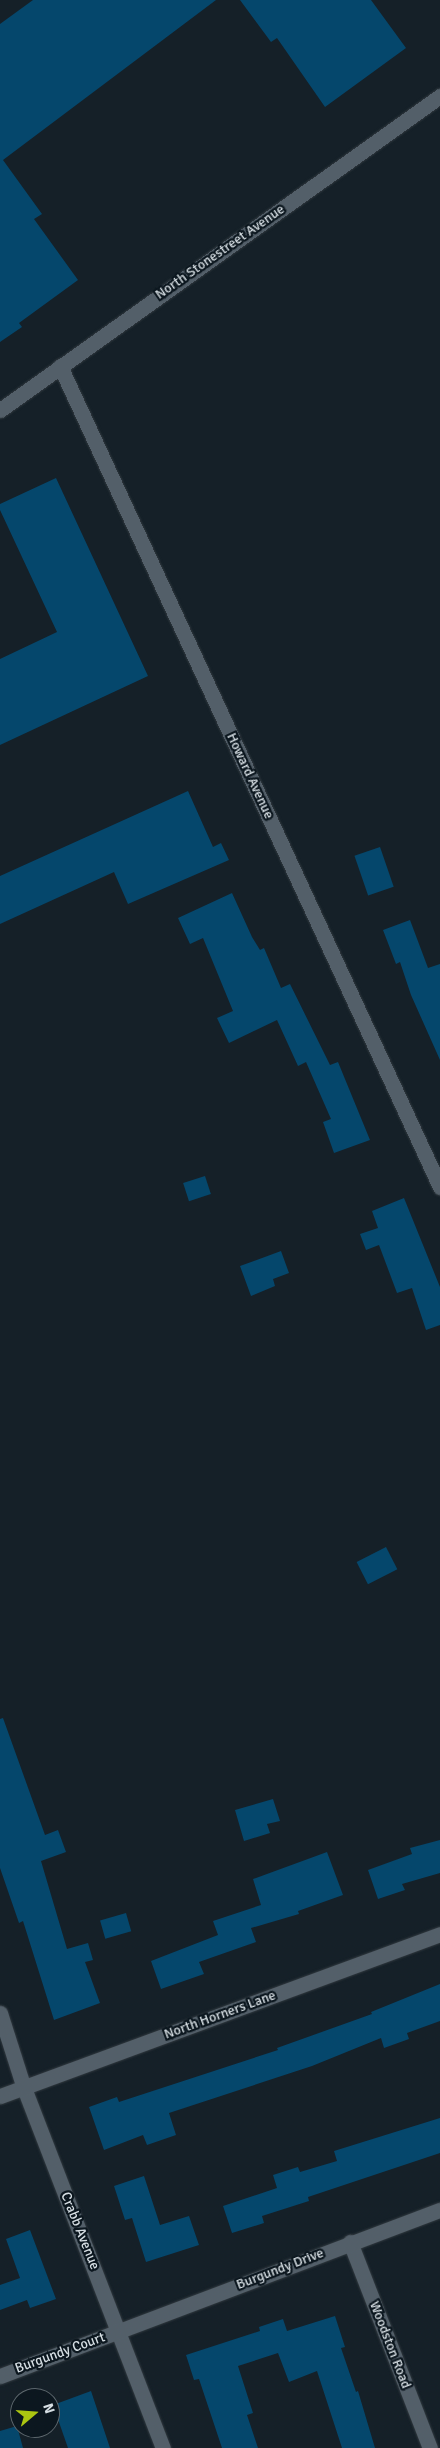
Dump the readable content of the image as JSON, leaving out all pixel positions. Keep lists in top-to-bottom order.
{
  "streets": {
    "street": [
      "North Stonestreet Avenue",
      "Howard Avenue",
      "North Horners Lane",
      "Crabb Avenue",
      "Burgundy Drive",
      "Woodston Road",
      "Burgundy Court"
    ]
  },
  "crossings": [
    ["North Stonestreet Avenue", "Howard Avenue"],
    ["North Horners Lane", "Crabb Avenue"],
    ["Crabb Avenue", "Burgundy Drive"],
    ["Crabb Avenue", "Burgundy Court"],
    ["Burgundy Drive", "Woodston Road"],
    ["Burgundy Drive", "Burgundy Court"]
  ],
  "north": "right"
}
